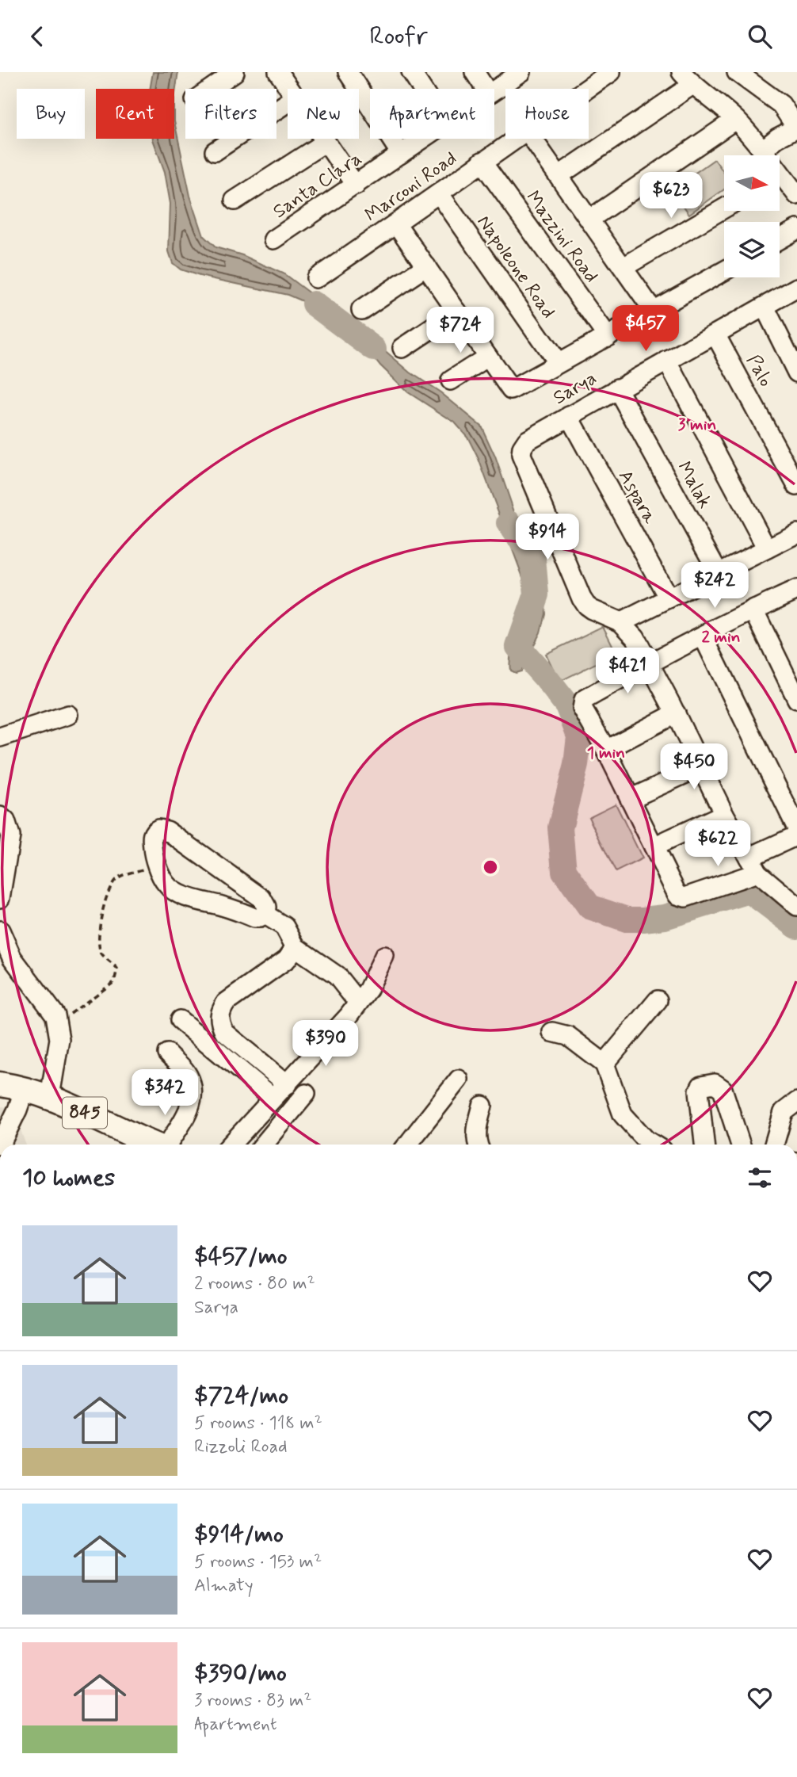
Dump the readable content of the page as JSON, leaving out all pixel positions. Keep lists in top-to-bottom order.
{
  "streets": {
    "main road": ["845"],
    "street": [
      "Santa Clara",
      "Marconi Road",
      "Mazzini Road",
      "Napoleone Road",
      "Palo",
      "Sarya",
      "Malak",
      "Aspara"
    ]
  },
  "crossings": [
    ["Marconi Road", "Mazzini Road"],
    ["Marconi Road", "Napoleone Road"],
    ["Palo", "Sarya"],
    ["Sarya", "Malak"],
    ["Sarya", "Aspara"]
  ],
  "north": "right",
  "page": {
    "header": "Roofr",
    "chip": [
      "Buy",
      "Rent",
      "Filters",
      "New",
      "Apartment",
      "House"
    ],
    "price": [
      "$623",
      "$457",
      "$724",
      "$914",
      "$242",
      "$421",
      "$450",
      "$622",
      "$390",
      "$342"
    ],
    "heading": "10 homes",
    "list": [
      {
        "name": "$457/mo",
        "note": "2 rooms · 80 m² · Sarya"
      },
      {
        "name": "$724/mo",
        "note": "5 rooms · 118 m² · Rizzoli Road"
      },
      {
        "name": "$914/mo",
        "note": "5 rooms · 153 m² · Almaty"
      },
      {
        "name": "$390/mo",
        "note": "3 rooms · 83 m² · Apartment"
      }
    ]
  },
  "rings": ["3 min", "2 min", "1 min"]
}
